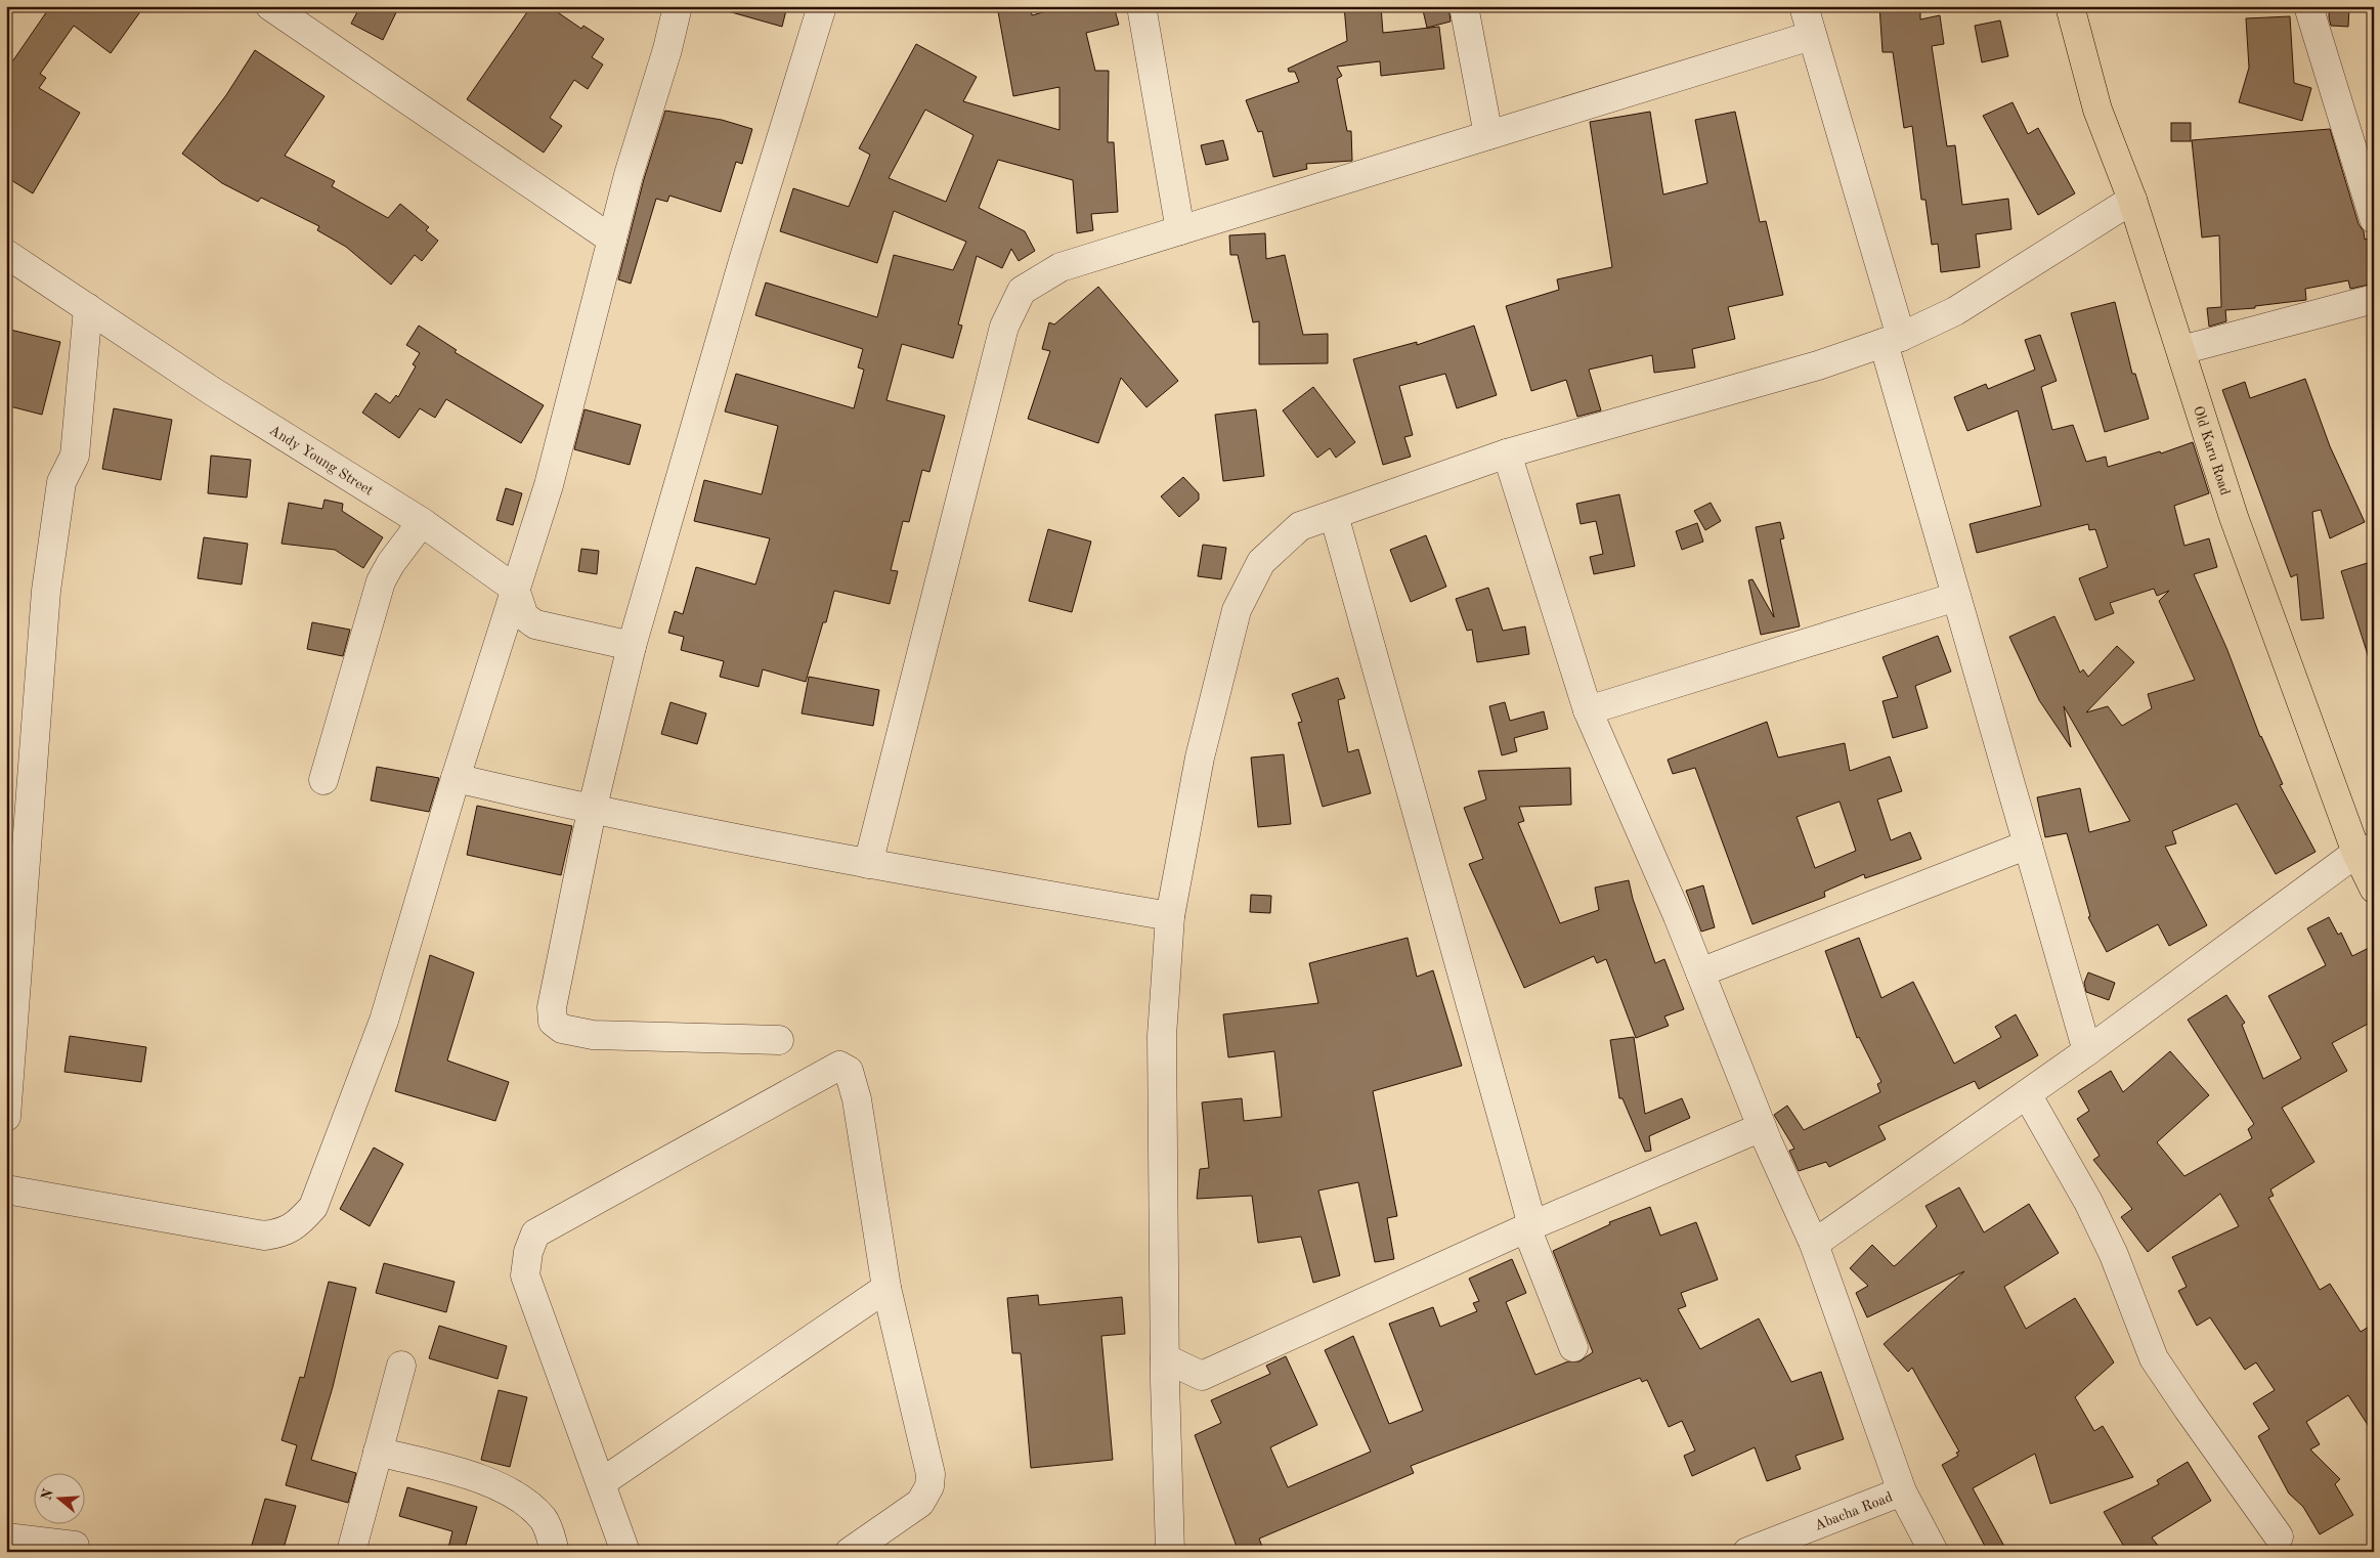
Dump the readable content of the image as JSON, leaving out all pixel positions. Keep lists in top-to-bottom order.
{
  "streets": {
    "main road": ["Old Karu Road"],
    "street": ["Andy Young Street", "Abacha Road"]
  },
  "north": "left"
}
